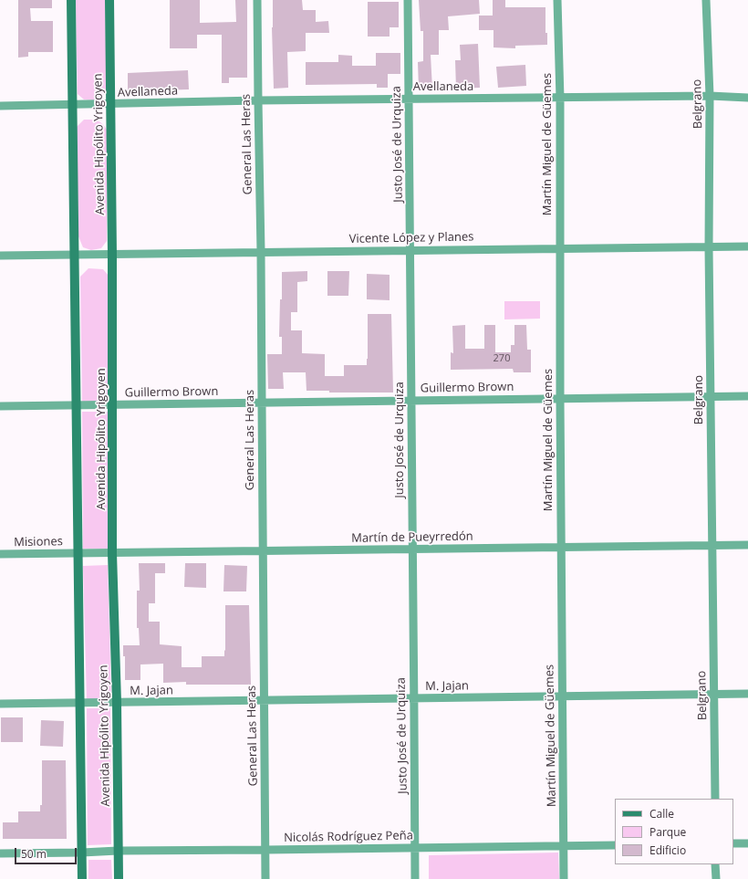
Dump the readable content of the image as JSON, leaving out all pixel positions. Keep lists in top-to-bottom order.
{
  "streets": {
    "main road": ["Avenida Hipólito Yrigoyen"],
    "street": [
      "Avellaneda",
      "Belgrano",
      "General Las Heras",
      "Justo José de Urquiza",
      "Martín Miguel de Güemes",
      "Vicente López y Planes",
      "Guillermo Brown",
      "Martín de Pueyrredón",
      "Misiones",
      "M. Jajan",
      "Nicolás Rodríguez Peña"
    ]
  },
  "crossings": [
    ["Avellaneda", "Belgrano"],
    ["Avellaneda", "Avenida Hipólito Yrigoyen"],
    ["Avellaneda", "General Las Heras"],
    ["Avellaneda", "Justo José de Urquiza"],
    ["Avellaneda", "Martín Miguel de Güemes"],
    ["Belgrano", "Vicente López y Planes"],
    ["Belgrano", "Guillermo Brown"],
    ["Belgrano", "Martín de Pueyrredón"],
    ["Belgrano", "M. Jajan"],
    ["Avenida Hipólito Yrigoyen", "Vicente López y Planes"],
    ["Avenida Hipólito Yrigoyen", "Guillermo Brown"],
    ["Avenida Hipólito Yrigoyen", "Martín de Pueyrredón"],
    ["Avenida Hipólito Yrigoyen", "Misiones"],
    ["Avenida Hipólito Yrigoyen", "M. Jajan"],
    ["Avenida Hipólito Yrigoyen", "Nicolás Rodríguez Peña"],
    ["General Las Heras", "Vicente López y Planes"],
    ["General Las Heras", "Guillermo Brown"],
    ["General Las Heras", "Martín de Pueyrredón"],
    ["General Las Heras", "M. Jajan"],
    ["General Las Heras", "Nicolás Rodríguez Peña"],
    ["Justo José de Urquiza", "Vicente López y Planes"],
    ["Justo José de Urquiza", "Guillermo Brown"],
    ["Justo José de Urquiza", "Martín de Pueyrredón"],
    ["Justo José de Urquiza", "M. Jajan"],
    ["Justo José de Urquiza", "Nicolás Rodríguez Peña"],
    ["Martín Miguel de Güemes", "Vicente López y Planes"],
    ["Martín Miguel de Güemes", "Guillermo Brown"],
    ["Martín Miguel de Güemes", "Martín de Pueyrredón"],
    ["Martín Miguel de Güemes", "M. Jajan"],
    ["Martín Miguel de Güemes", "Nicolás Rodríguez Peña"],
    ["Martín de Pueyrredón", "Misiones"]
  ],
  "house_numbers": ["270"],
  "legend": ["Calle", "Parque", "Edificio"],
  "scale_bar": "50 m"
}
